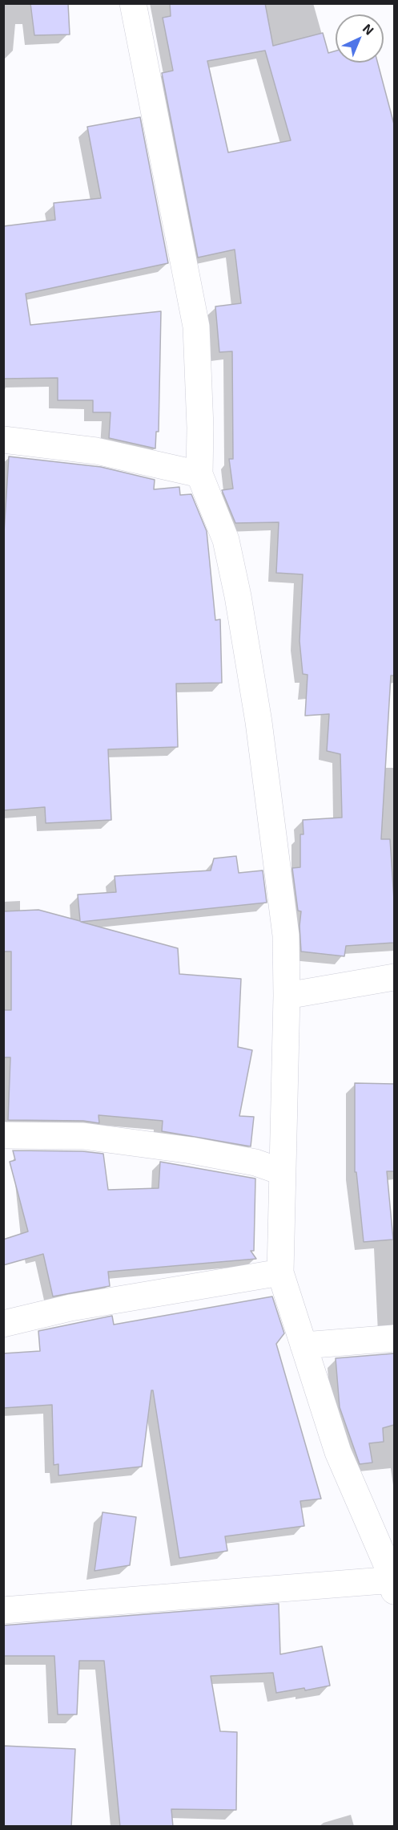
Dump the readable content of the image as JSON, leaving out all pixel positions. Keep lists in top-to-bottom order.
{
  "north": "top right"
}
